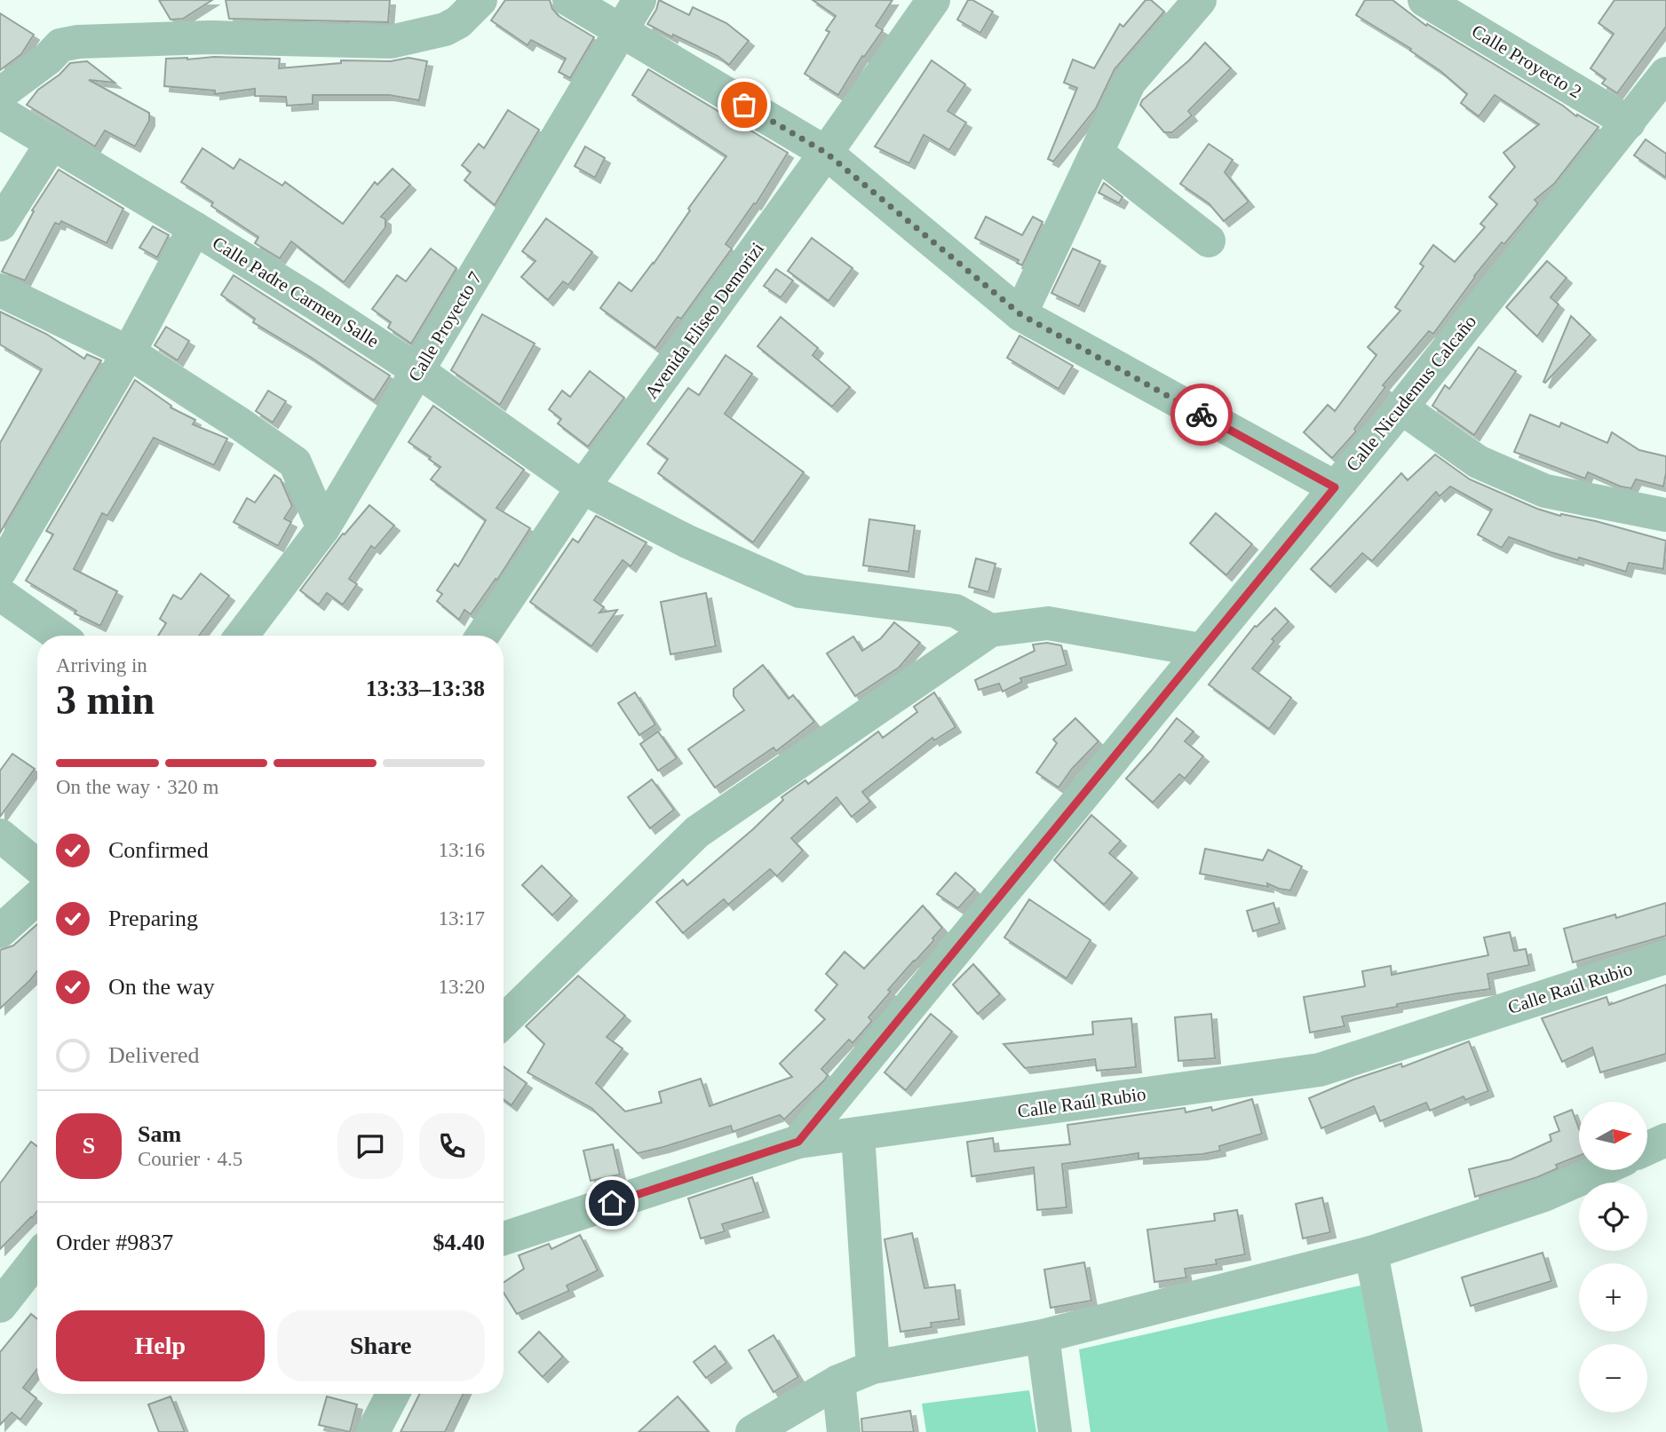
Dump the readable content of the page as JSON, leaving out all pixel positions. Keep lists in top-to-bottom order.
{
  "streets": {
    "street": [
      "Calle Proyecto 2",
      "Calle Padre Carmen Salle",
      "Avenida Eliseo Demorizi",
      "Calle Proyecto 7",
      "Calle Nicudemus Calcaño",
      "Calle Raúl Rubio"
    ]
  },
  "crossings": [
    ["Calle Proyecto 2", "Calle Nicudemus Calcaño"],
    ["Calle Padre Carmen Salle", "Avenida Eliseo Demorizi"],
    ["Calle Padre Carmen Salle", "Calle Proyecto 7"],
    ["Calle Nicudemus Calcaño", "Calle Raúl Rubio"]
  ],
  "north": "right",
  "page": {
    "heading": ["3 min", "Arriving in", "13:33–13:38"],
    "panel": [
      "Sam",
      "Courier · 4.5",
      "Order #9837",
      "$4.40"
    ],
    "bar": "On the way · 320 m",
    "list": [
      ["Confirmed", "13:16"],
      ["Preparing", "13:17"],
      ["On the way", "13:20"],
      "Delivered"
    ],
    "map_buttons": ["+", "−"],
    "round": "S",
    "buttons": ["Help", "Share"]
  }
}
